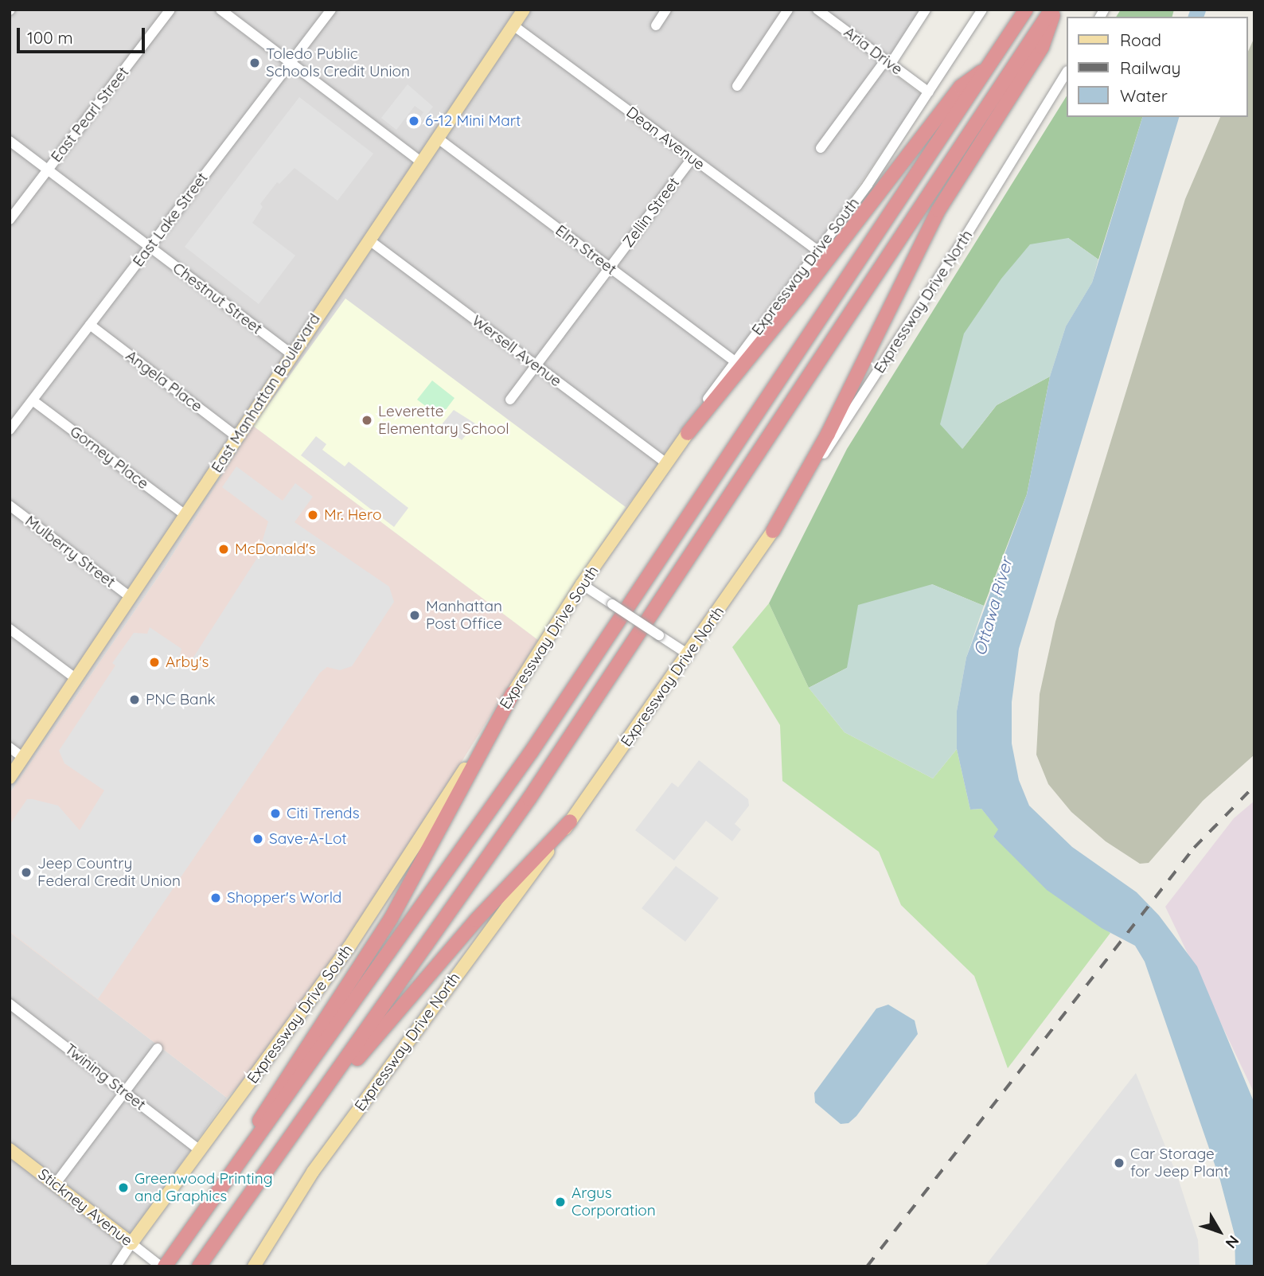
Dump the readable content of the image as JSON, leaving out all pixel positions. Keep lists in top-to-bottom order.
{
  "streets": {
    "main road": [
      "Expressway Drive South",
      "Expressway Drive North",
      "East Manhattan Boulevard",
      "Stickney Avenue"
    ],
    "street": [
      "Aria Drive",
      "East Pearl Street",
      "Dean Avenue",
      "Zellin Street",
      "East Lake Street",
      "Elm Street",
      "Chestnut Street",
      "Wersell Avenue",
      "Angela Place",
      "Gorney Place",
      "Mulberry Street",
      "Twining Street"
    ]
  },
  "crossings": [
    ["Aria Drive", "Expressway Drive South"],
    ["East Pearl Street", "Chestnut Street"],
    ["Dean Avenue", "Zellin Street"],
    ["Dean Avenue", "Expressway Drive South"],
    ["Dean Avenue", "East Manhattan Boulevard"],
    ["Zellin Street", "Elm Street"],
    ["Zellin Street", "Wersell Avenue"],
    ["East Lake Street", "Chestnut Street"],
    ["East Lake Street", "Angela Place"],
    ["East Lake Street", "Gorney Place"],
    ["Elm Street", "Expressway Drive South"],
    ["Elm Street", "East Manhattan Boulevard"],
    ["Expressway Drive South", "Wersell Avenue"],
    ["Expressway Drive South", "Twining Street"],
    ["Expressway Drive South", "Stickney Avenue"],
    ["Chestnut Street", "East Manhattan Boulevard"],
    ["Wersell Avenue", "East Manhattan Boulevard"],
    ["Angela Place", "East Manhattan Boulevard"],
    ["East Manhattan Boulevard", "Gorney Place"],
    ["East Manhattan Boulevard", "Mulberry Street"]
  ],
  "water": ["Ottawa River"],
  "places": [
    "Toledo Public Schools Credit Union",
    "6-12 Mini Mart",
    "Leverette Elementary School",
    "Mr. Hero",
    "McDonald's",
    "Manhattan Post Office",
    "Arby's",
    "PNC Bank",
    "Citi Trends",
    "Save-A-Lot",
    "Jeep Country Federal Credit Union",
    "Shopper's World",
    "Car Storage for Jeep Plant",
    "Greenwood Printing and Graphics",
    "Argus Corporation"
  ],
  "legend": ["Road", "Railway", "Water"],
  "scale_bar": "100 m",
  "north": "bottom right"
}
